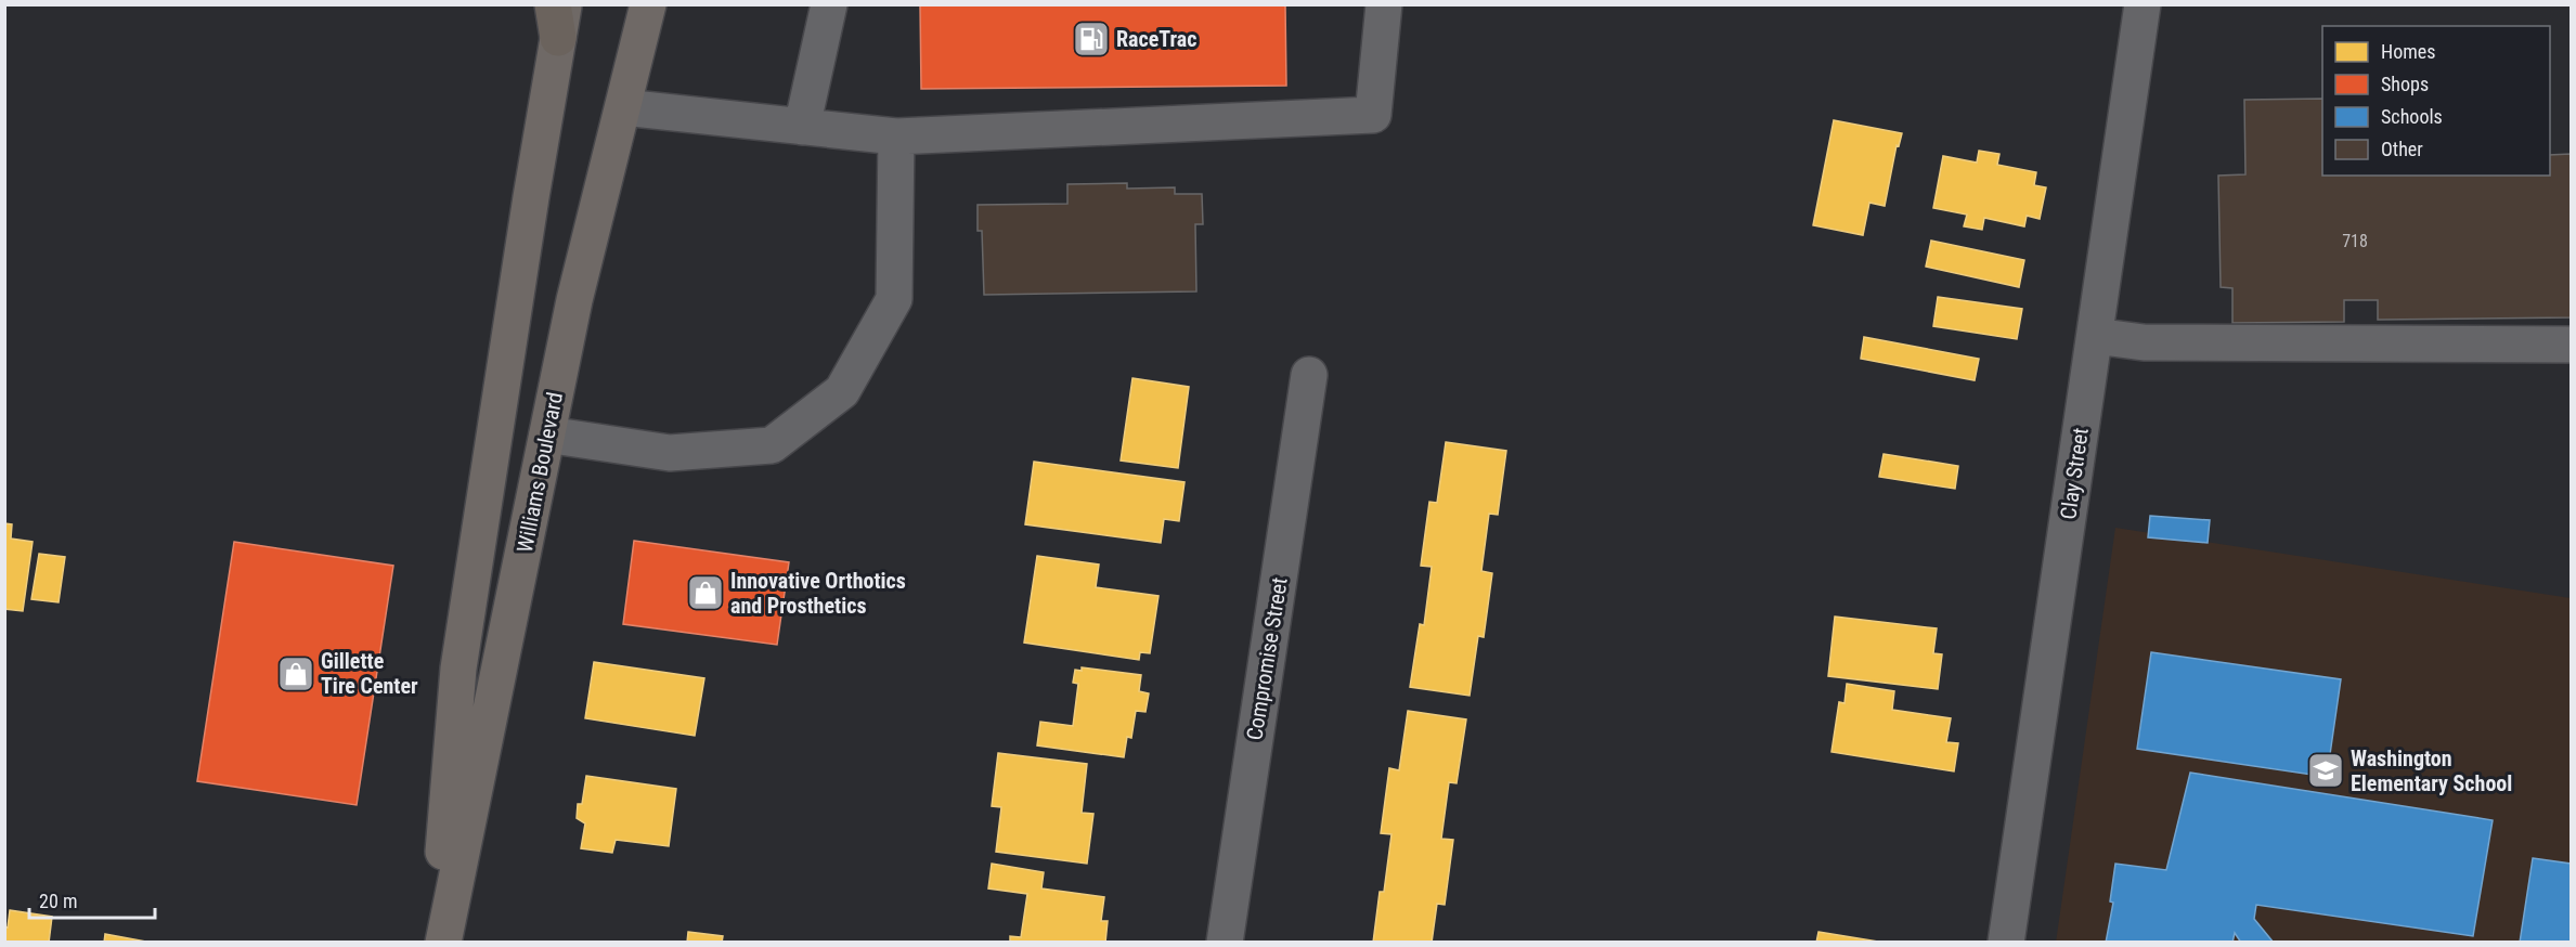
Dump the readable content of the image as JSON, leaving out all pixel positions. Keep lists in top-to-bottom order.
{
  "streets": {
    "main road": ["Williams Boulevard"],
    "street": ["Clay Street", "Compromise Street"]
  },
  "places": {
    "fuel station": ["RaceTrac"],
    "shop": ["Innovative Orthotics and Prosthetics", "Gillette Tire Center"],
    "school or university": ["Washington Elementary School"]
  },
  "house_numbers": ["718"],
  "legend": [
    "Homes",
    "Shops",
    "Schools",
    "Other"
  ],
  "scale_bar": "20 m"
}
